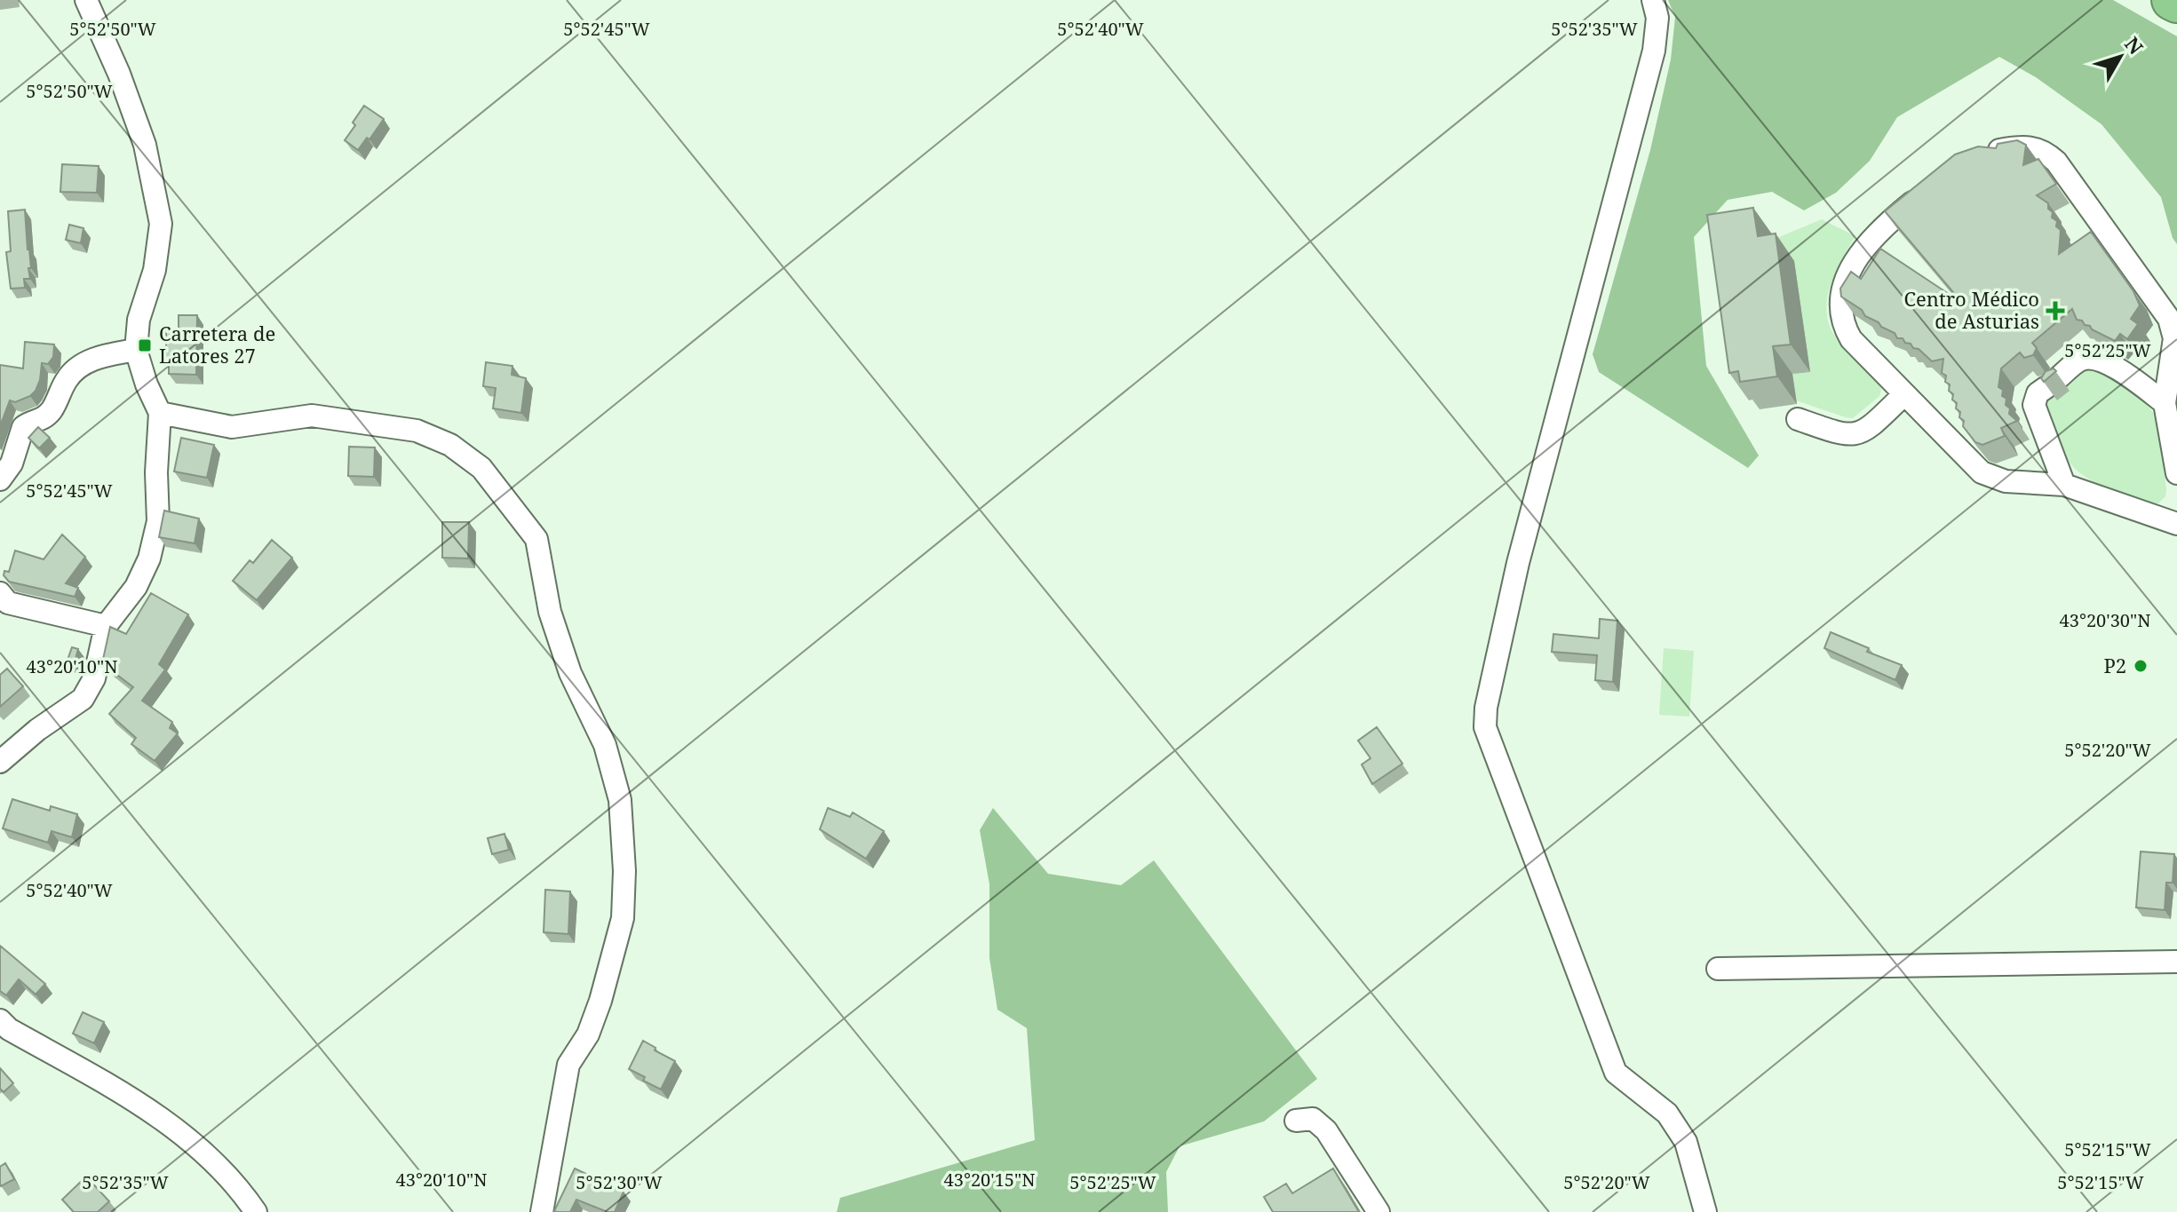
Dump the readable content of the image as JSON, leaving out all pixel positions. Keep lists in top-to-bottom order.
{
  "places": {
    "health": ["Centro Médico de Asturias"],
    "transit": ["Carretera de Latores 27"],
    "other": ["P2"]
  },
  "north": "top right",
  "coordinates": [
    "5°52'50\"W",
    "5°52'45\"W",
    "5°52'40\"W",
    "5°52'35\"W",
    "5°52'25\"W",
    "43°20'30\"N",
    "43°20'10\"N",
    "5°52'20\"W",
    "5°52'15\"W",
    "43°20'15\"N",
    "5°52'30\"W"
  ]
}
